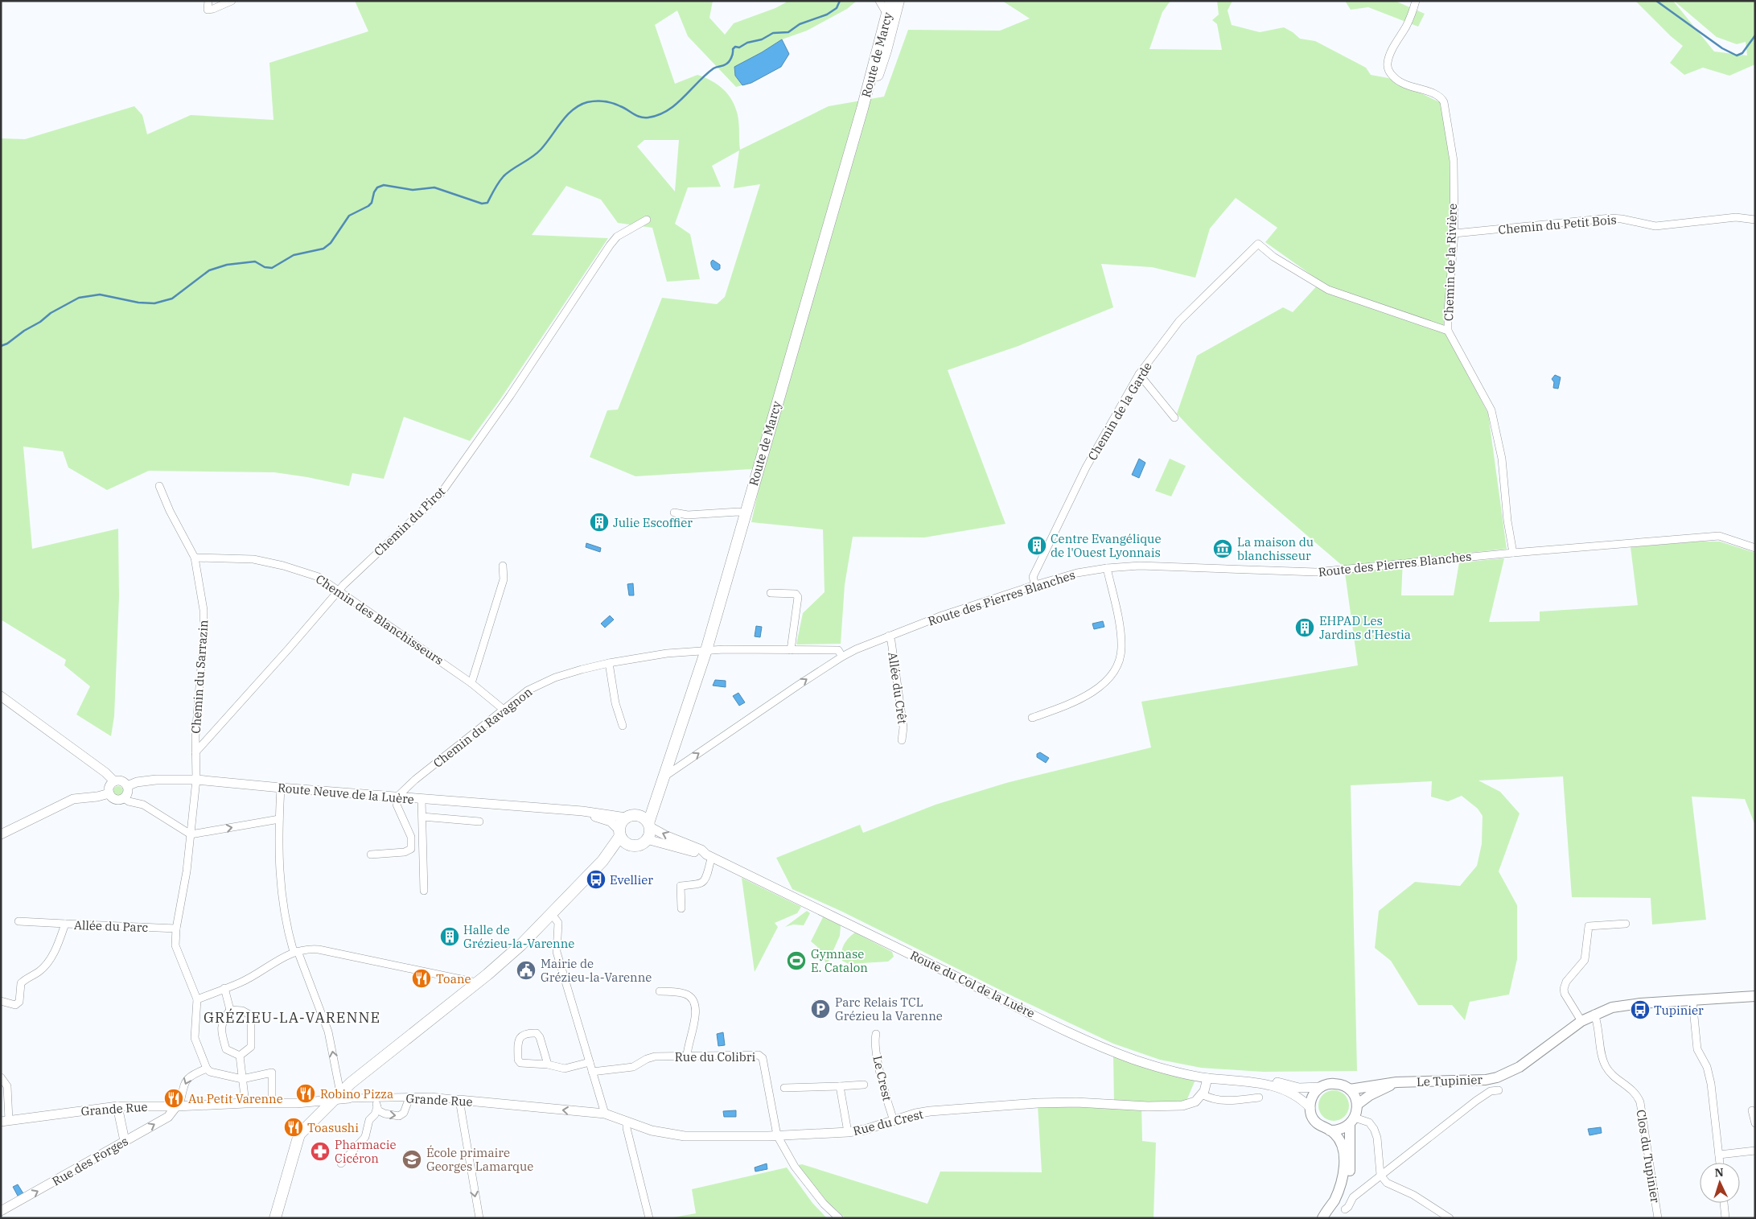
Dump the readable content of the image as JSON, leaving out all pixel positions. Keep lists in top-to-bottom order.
{
  "streets": {
    "main road": ["Route de Marcy", "Le Tupinier"],
    "street": [
      "Chemin du Petit Bois",
      "Chemin de la Rivière",
      "Chemin de la Garde",
      "Chemin du Pirot",
      "Route des Pierres Blanches",
      "Chemin des Blanchisseurs",
      "Chemin du Sarrazin",
      "Allée du Crêt",
      "Chemin du Ravagnon",
      "Route Neuve de la Luère",
      "Allée du Parc",
      "Route du Col de la Luère",
      "Rue du Colibri",
      "Le Crest",
      "Grande Rue",
      "Rue du Crest",
      "Clos du Tupinier",
      "Rue des Forges"
    ]
  },
  "crossings": [
    ["Route de Marcy", "Route des Pierres Blanches"],
    ["Route de Marcy", "Chemin du Ravagnon"],
    ["Route de Marcy", "Route Neuve de la Luère"],
    ["Route de Marcy", "Route du Col de la Luère"],
    ["Chemin du Petit Bois", "Chemin de la Rivière"],
    ["Chemin de la Rivière", "Chemin de la Garde"],
    ["Chemin de la Rivière", "Route des Pierres Blanches"],
    ["Chemin de la Garde", "Route des Pierres Blanches"],
    ["Chemin du Pirot", "Chemin des Blanchisseurs"],
    ["Chemin du Pirot", "Chemin du Sarrazin"],
    ["Route des Pierres Blanches", "Allée du Crêt"],
    ["Route des Pierres Blanches", "Chemin du Ravagnon"],
    ["Chemin des Blanchisseurs", "Chemin du Sarrazin"],
    ["Chemin des Blanchisseurs", "Chemin du Ravagnon"],
    ["Chemin du Sarrazin", "Route Neuve de la Luère"],
    ["Chemin du Sarrazin", "Allée du Parc"],
    ["Chemin du Ravagnon", "Route Neuve de la Luère"],
    ["Route Neuve de la Luère", "Route du Col de la Luère"],
    ["Route du Col de la Luère", "Le Tupinier"],
    ["Rue du Colibri", "Rue du Crest"],
    ["Le Crest", "Rue du Crest"],
    ["Le Tupinier", "Clos du Tupinier"],
    ["Grande Rue", "Rue du Crest"],
    ["Grande Rue", "Rue des Forges"]
  ],
  "one_way": ["Rue des Forges"],
  "districts": ["GRÉZIEU-LA-VARENNE"],
  "places": {
    "building": [
      "Julie Escoffier",
      "Centre Evangélique de l'Ouest Lyonnais",
      "EHPAD Les Jardins d'Hestia",
      "Halle de Grézieu-la-Varenne"
    ],
    "museum": ["La maison du blanchisseur"],
    "bus stop": ["Evellier", "Tupinier"],
    "sports": ["Gymnase E. Catalon"],
    "public building": ["Mairie de Grézieu-la-Varenne"],
    "restaurant": [
      "Toane",
      "Robino Pizza",
      "Au Petit Varenne",
      "Toasushi"
    ],
    "parking": ["Parc Relais TCL Grézieu la Varenne"],
    "pharmacy": ["Pharmacie Cicéron"],
    "school or university": ["École primaire Georges Lamarque"]
  },
  "north": "top"
}
